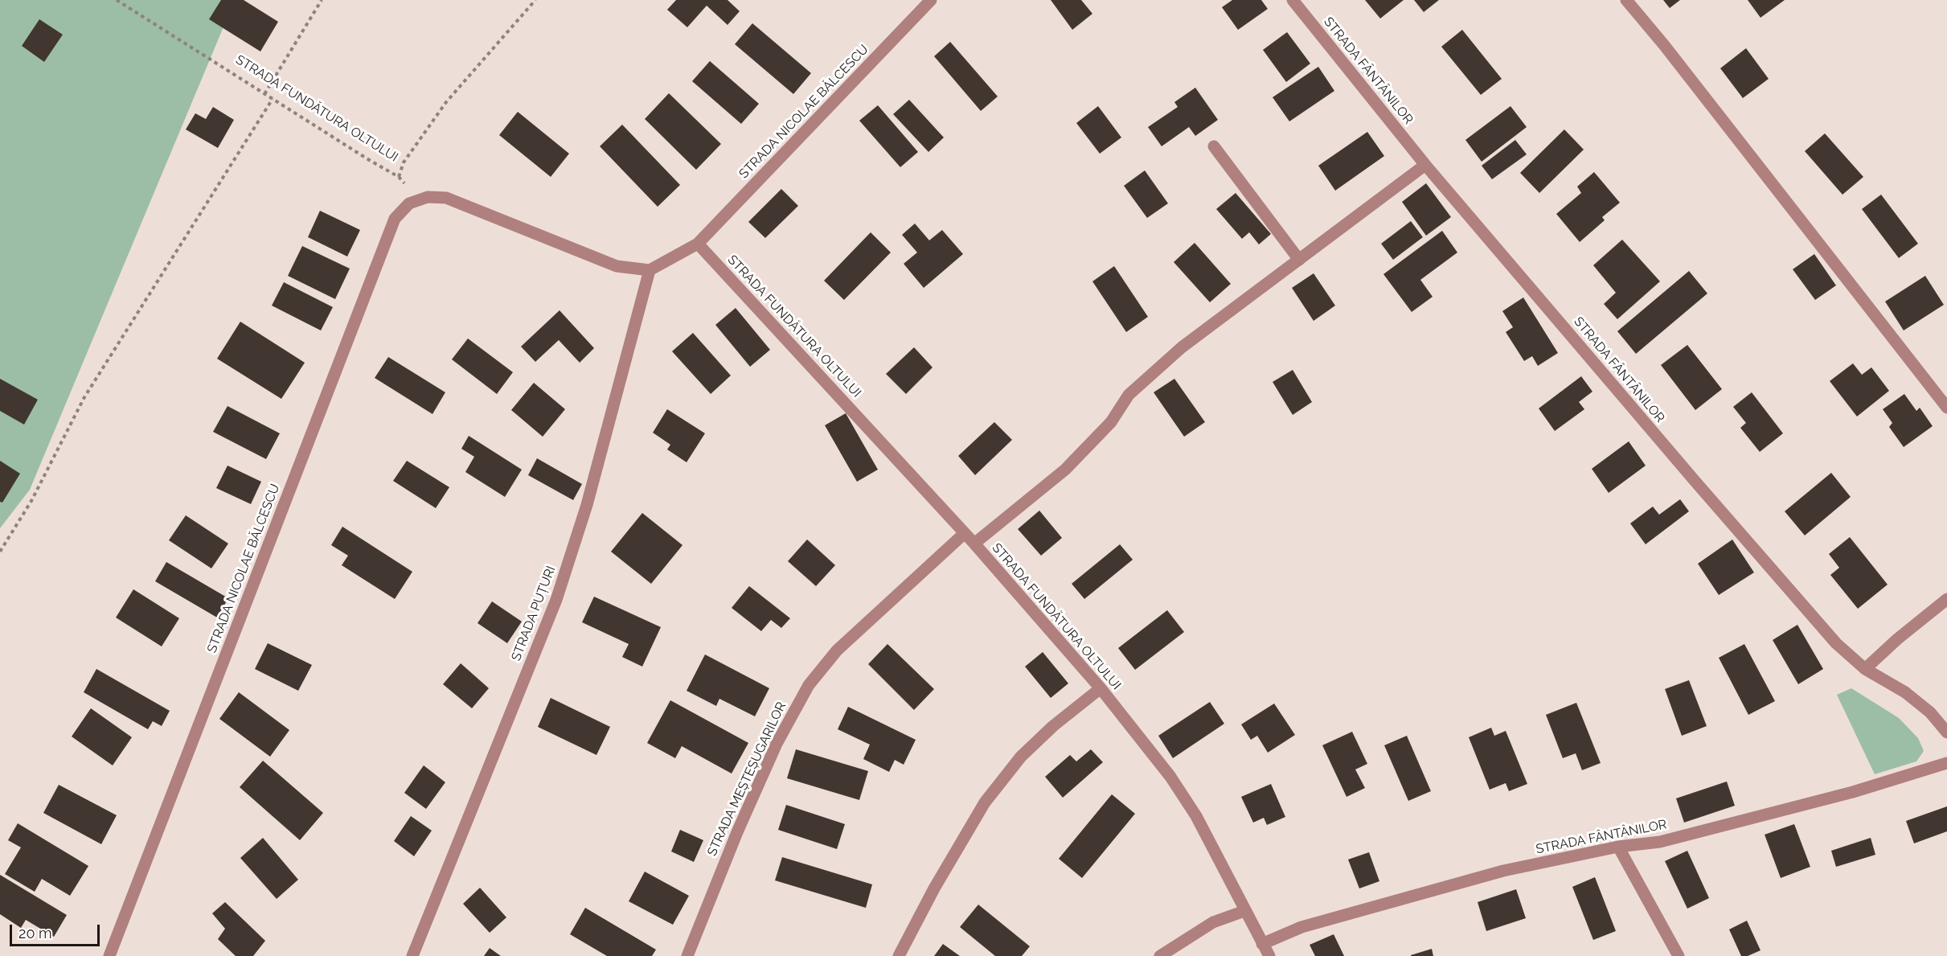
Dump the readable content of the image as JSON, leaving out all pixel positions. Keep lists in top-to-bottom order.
{
  "streets": {
    "street": [
      "STRADA FÂNTÂNILOR",
      "STRADA FUNDĂTURA OLTULUI",
      "STRADA NICOLAE BĂLCESCU",
      "STRADA PUȚURI",
      "STRADA MEȘTEȘUGARILOR"
    ]
  },
  "crossings": [
    ["STRADA FÂNTÂNILOR", "STRADA FUNDĂTURA OLTULUI"],
    ["STRADA FUNDĂTURA OLTULUI", "STRADA NICOLAE BĂLCESCU"],
    ["STRADA FUNDĂTURA OLTULUI", "STRADA MEȘTEȘUGARILOR"]
  ],
  "scale_bar": "20 m"
}
